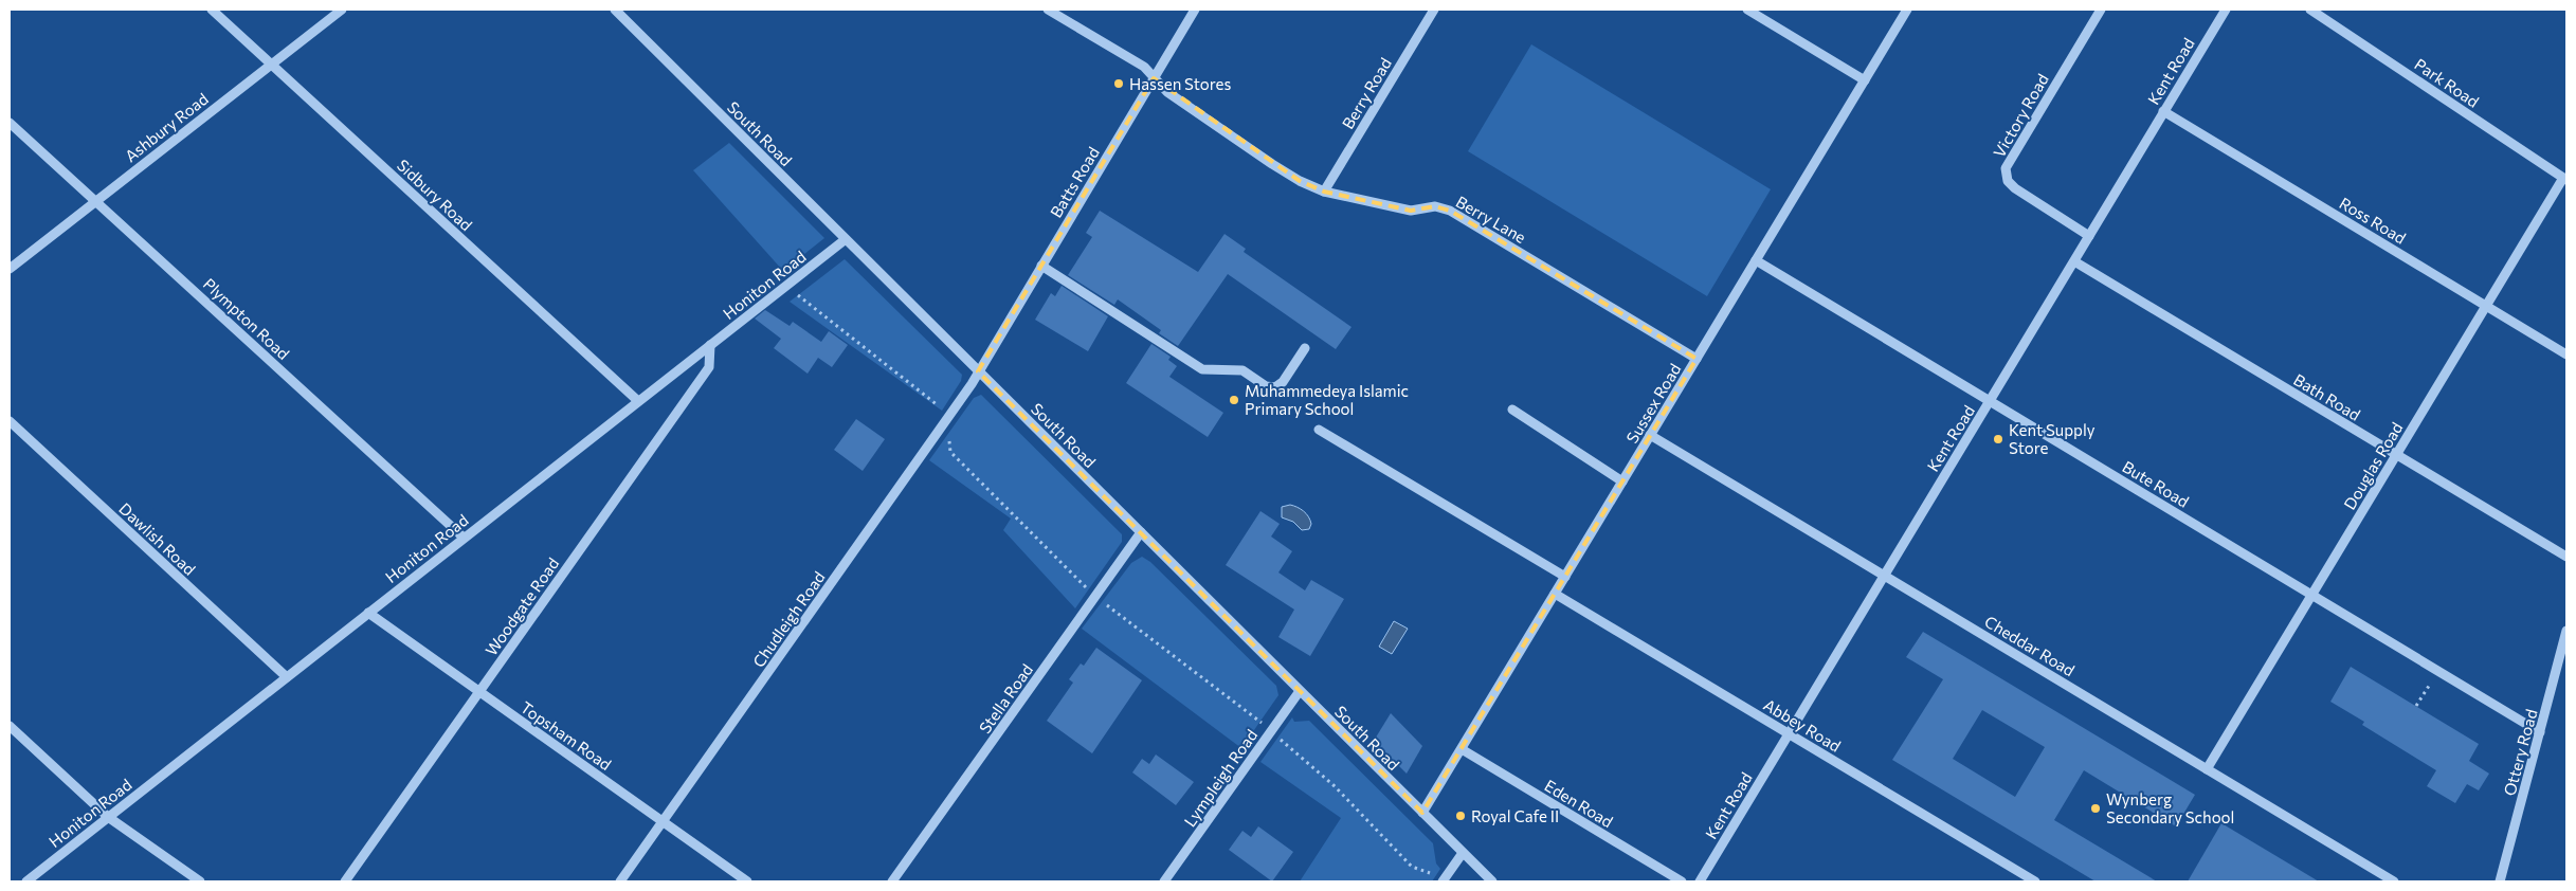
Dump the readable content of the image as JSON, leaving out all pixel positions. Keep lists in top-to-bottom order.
{
  "streets": {
    "street": [
      "Kent Road",
      "Park Road",
      "Berry Road",
      "Victory Road",
      "Ashbury Road",
      "South Road",
      "Batts Road",
      "Sidbury Road",
      "Berry Lane",
      "Ross Road",
      "Honiton Road",
      "Plympton Road",
      "Bath Road",
      "Sussex Road",
      "Douglas Road",
      "Bute Road",
      "Dawlish Road",
      "Woodgate Road",
      "Chudleigh Road",
      "Cheddar Road",
      "Stella Road",
      "Abbey Road",
      "Topsham Road",
      "Ottery Road",
      "Lympleigh Road",
      "Eden Road"
    ]
  },
  "crossings": [
    ["Kent Road", "Victory Road"],
    ["Kent Road", "Ross Road"],
    ["Kent Road", "Bath Road"],
    ["Kent Road", "Bute Road"],
    ["Kent Road", "Cheddar Road"],
    ["Kent Road", "Abbey Road"],
    ["Park Road", "Douglas Road"],
    ["Berry Road", "Berry Lane"],
    ["Ashbury Road", "Sidbury Road"],
    ["Ashbury Road", "Plympton Road"],
    ["South Road", "Batts Road"],
    ["South Road", "Honiton Road"],
    ["South Road", "Sussex Road"],
    ["South Road", "Chudleigh Road"],
    ["South Road", "Stella Road"],
    ["South Road", "Lympleigh Road"],
    ["Batts Road", "Berry Lane"],
    ["Batts Road", "Chudleigh Road"],
    ["Sidbury Road", "Honiton Road"],
    ["Berry Lane", "Sussex Road"],
    ["Ross Road", "Douglas Road"],
    ["Honiton Road", "Plympton Road"],
    ["Honiton Road", "Dawlish Road"],
    ["Honiton Road", "Woodgate Road"],
    ["Honiton Road", "Topsham Road"],
    ["Bath Road", "Douglas Road"],
    ["Sussex Road", "Bute Road"],
    ["Sussex Road", "Cheddar Road"],
    ["Sussex Road", "Abbey Road"],
    ["Sussex Road", "Eden Road"],
    ["Douglas Road", "Bute Road"],
    ["Douglas Road", "Cheddar Road"],
    ["Bute Road", "Ottery Road"],
    ["Woodgate Road", "Topsham Road"],
    ["Chudleigh Road", "Topsham Road"]
  ],
  "places": [
    "Hassen Stores",
    "Muhammedeya Islamic Primary School",
    "Kent Supply Store",
    "Wynberg Secondary School",
    "Royal Cafe II"
  ]
}
